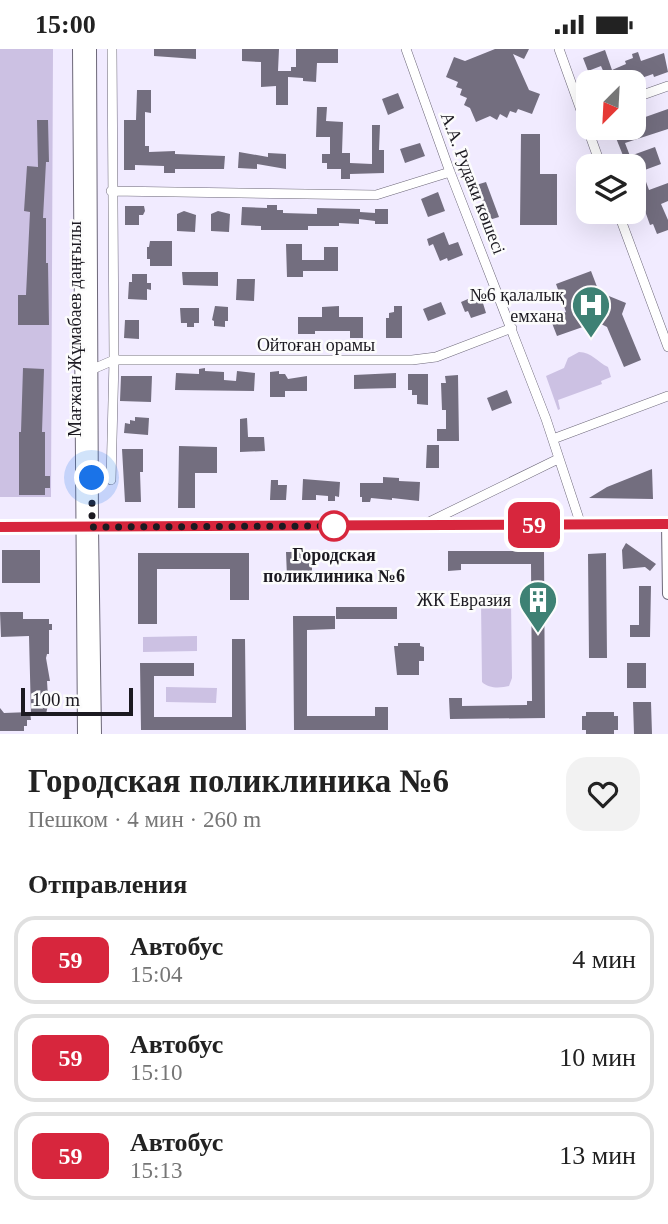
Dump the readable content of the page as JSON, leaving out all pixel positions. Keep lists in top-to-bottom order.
{
  "streets": {
    "main road": ["Мағжан Жұмабаев даңғылы"],
    "street": ["А.А. Рудаки көшесі", "Ойтоған орамы"]
  },
  "crossings": [
    ["А.А. Рудаки көшесі", "Ойтоған орамы"]
  ],
  "places": {
    "hospital": ["№6 қалалық емхана"],
    "other": ["Городская поликлиника №6"],
    "building": ["ЖК Евразия"]
  },
  "lines": ["bus line 59"],
  "scale_bar": "100 m",
  "north": "bottom left",
  "page": {
    "status": "15:00",
    "on_map": "59",
    "scale": "100 m",
    "heading": [
      ["Городская поликлиника №6", "Пешком · 4 мин · 260 m"],
      "Отправления"
    ],
    "list": [
      {
        "mark": "59",
        "name": "Автобус",
        "note": "15:04",
        "value": "4 мин"
      },
      {
        "mark": "59",
        "name": "Автобус",
        "note": "15:10",
        "value": "10 мин"
      },
      {
        "mark": "59",
        "name": "Автобус",
        "note": "15:13",
        "value": "13 мин"
      }
    ]
  }
}
